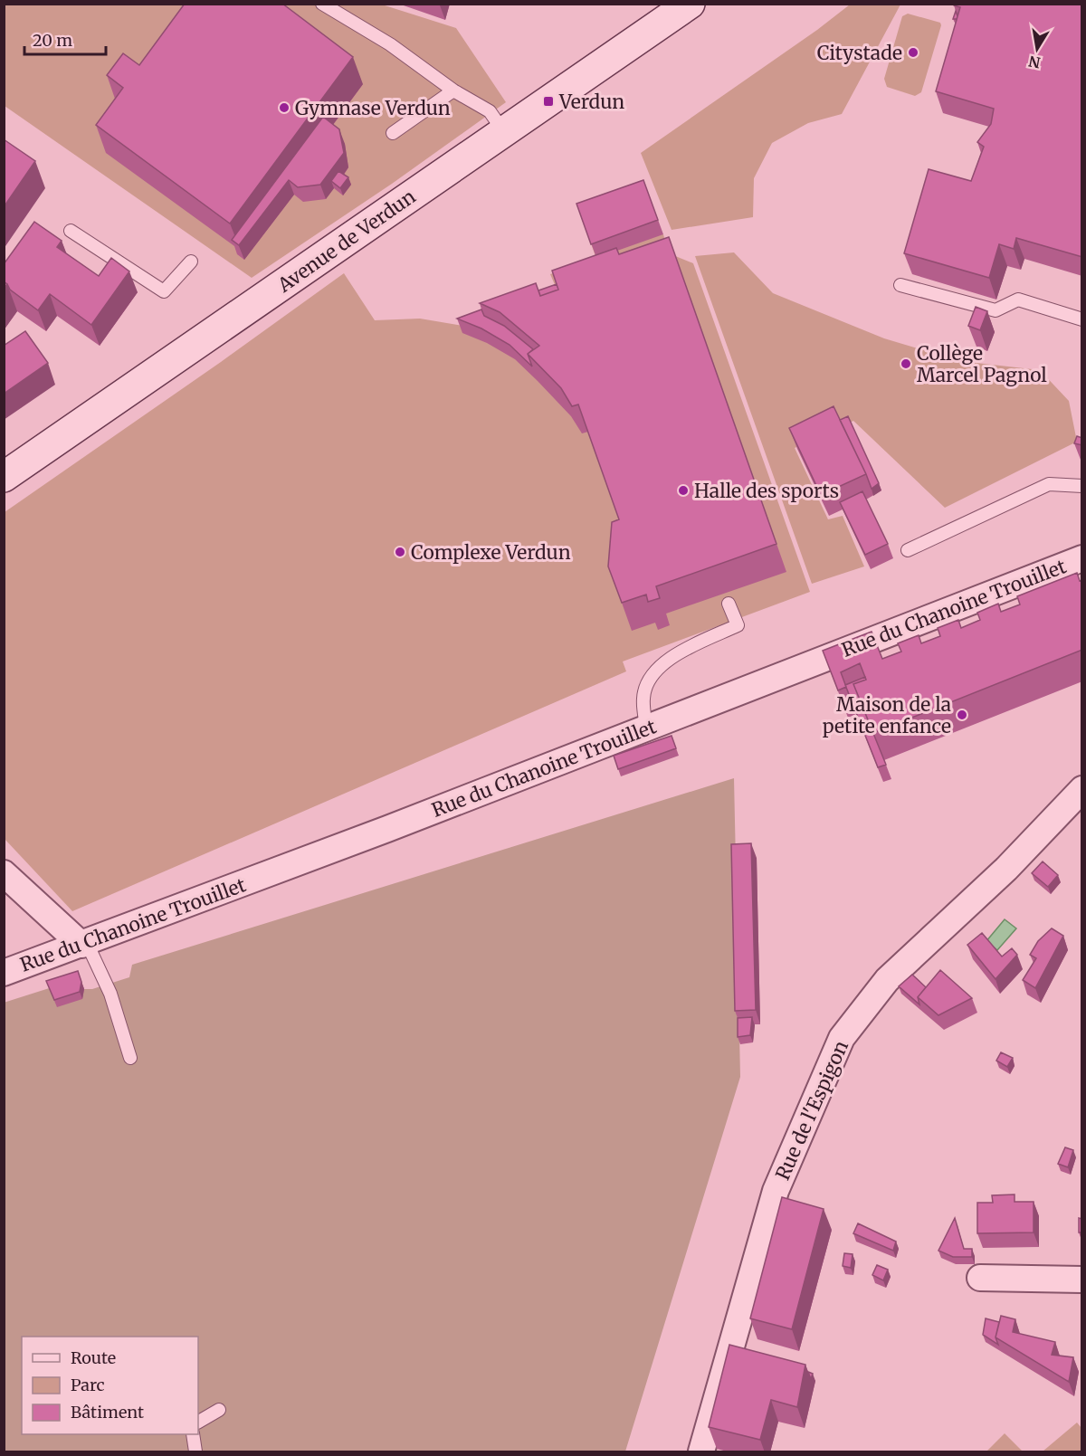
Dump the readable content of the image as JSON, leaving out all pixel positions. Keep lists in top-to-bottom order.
{
  "streets": {
    "main road": ["Avenue de Verdun"],
    "street": ["Rue du Chanoine Trouillet", "Rue de l'Espigon"]
  },
  "places": {
    "other": [
      "Citystade",
      "Gymnase Verdun",
      "Collège Marcel Pagnol",
      "Halle des sports",
      "Complexe Verdun",
      "Maison de la petite enfance"
    ],
    "transit": ["Verdun"]
  },
  "legend": ["Route", "Parc", "Bâtiment"],
  "scale_bar": "20 m",
  "north": "bottom"
}
